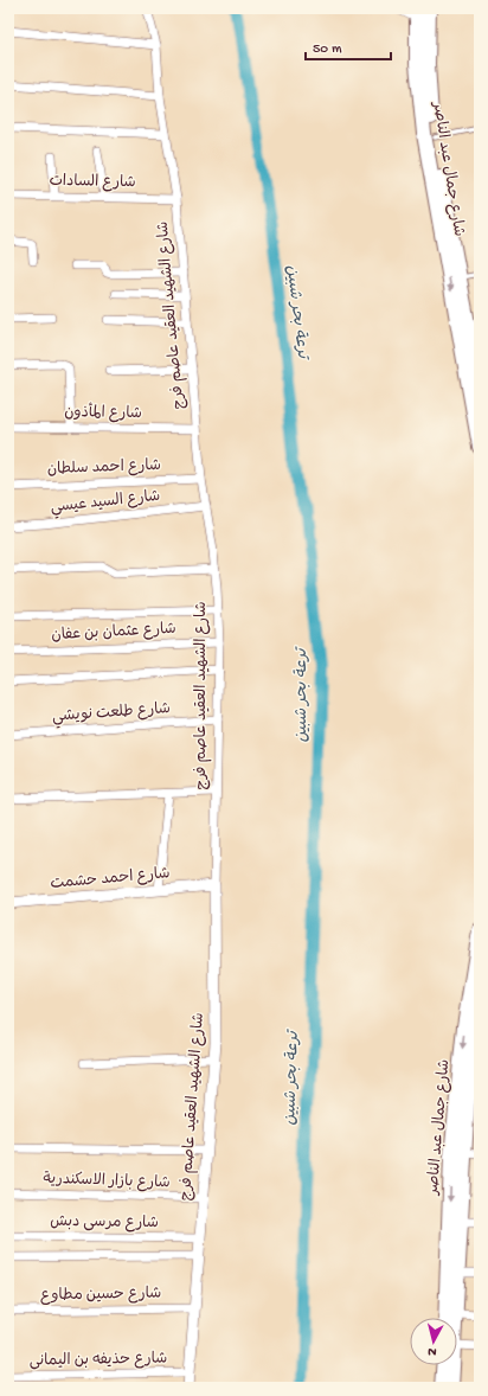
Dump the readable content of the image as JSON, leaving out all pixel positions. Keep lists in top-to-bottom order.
{
  "streets": {
    "main road": ["شارع جمال عبد الناصر"],
    "street": [
      "شارع السادات",
      "شارع الشهيد العقيد عاصم فرج",
      "شارع المأذون",
      "شارع احمد سلطان",
      "شارع السيد عيسي",
      "شارع عثمان بن عفان",
      "شارع طلعت نويشي",
      "شارع احمد حشمت",
      "شارع بازار الاسكندرية",
      "شارع مرسى دبش",
      "شارع حسين مطاوع",
      "شارع حذيفه بن اليمانى"
    ]
  },
  "crossings": [
    ["شارع السادات", "شارع الشهيد العقيد عاصم فرج"],
    ["شارع الشهيد العقيد عاصم فرج", "شارع المأذون"],
    ["شارع الشهيد العقيد عاصم فرج", "شارع احمد سلطان"],
    ["شارع الشهيد العقيد عاصم فرج", "شارع السيد عيسي"],
    ["شارع الشهيد العقيد عاصم فرج", "شارع عثمان بن عفان"],
    ["شارع الشهيد العقيد عاصم فرج", "شارع طلعت نويشي"],
    ["شارع الشهيد العقيد عاصم فرج", "شارع احمد حشمت"],
    ["شارع الشهيد العقيد عاصم فرج", "شارع بازار الاسكندرية"],
    ["شارع الشهيد العقيد عاصم فرج", "شارع مرسى دبش"],
    ["شارع الشهيد العقيد عاصم فرج", "شارع حسين مطاوع"],
    ["شارع الشهيد العقيد عاصم فرج", "شارع حذيفه بن اليمانى"]
  ],
  "water": ["ترعة بحر شبين"],
  "scale_bar": "50 m",
  "north": "bottom"
}
